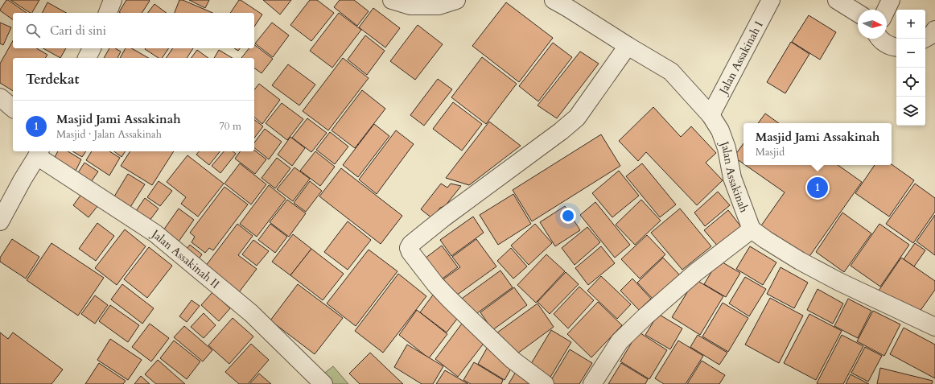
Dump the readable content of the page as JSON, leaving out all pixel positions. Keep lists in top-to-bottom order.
{
  "streets": {
    "street": ["Jalan Assakinah I", "Jalan Assakinah", "Jalan Assakinah II"]
  },
  "crossings": [
    ["Jalan Assakinah I", "Jalan Assakinah"]
  ],
  "north": "right",
  "page": {
    "map_buttons": ["+", "−"],
    "search": "Cari di sini",
    "heading": "Terdekat",
    "list": [
      {
        "mark": "1",
        "name": "Masjid Jami Assakinah",
        "note": "Masjid · Jalan Assakinah",
        "value": "70 m"
      }
    ],
    "popup": ["Masjid Jami Assakinah", "Masjid"],
    "pins": "1"
  }
}
